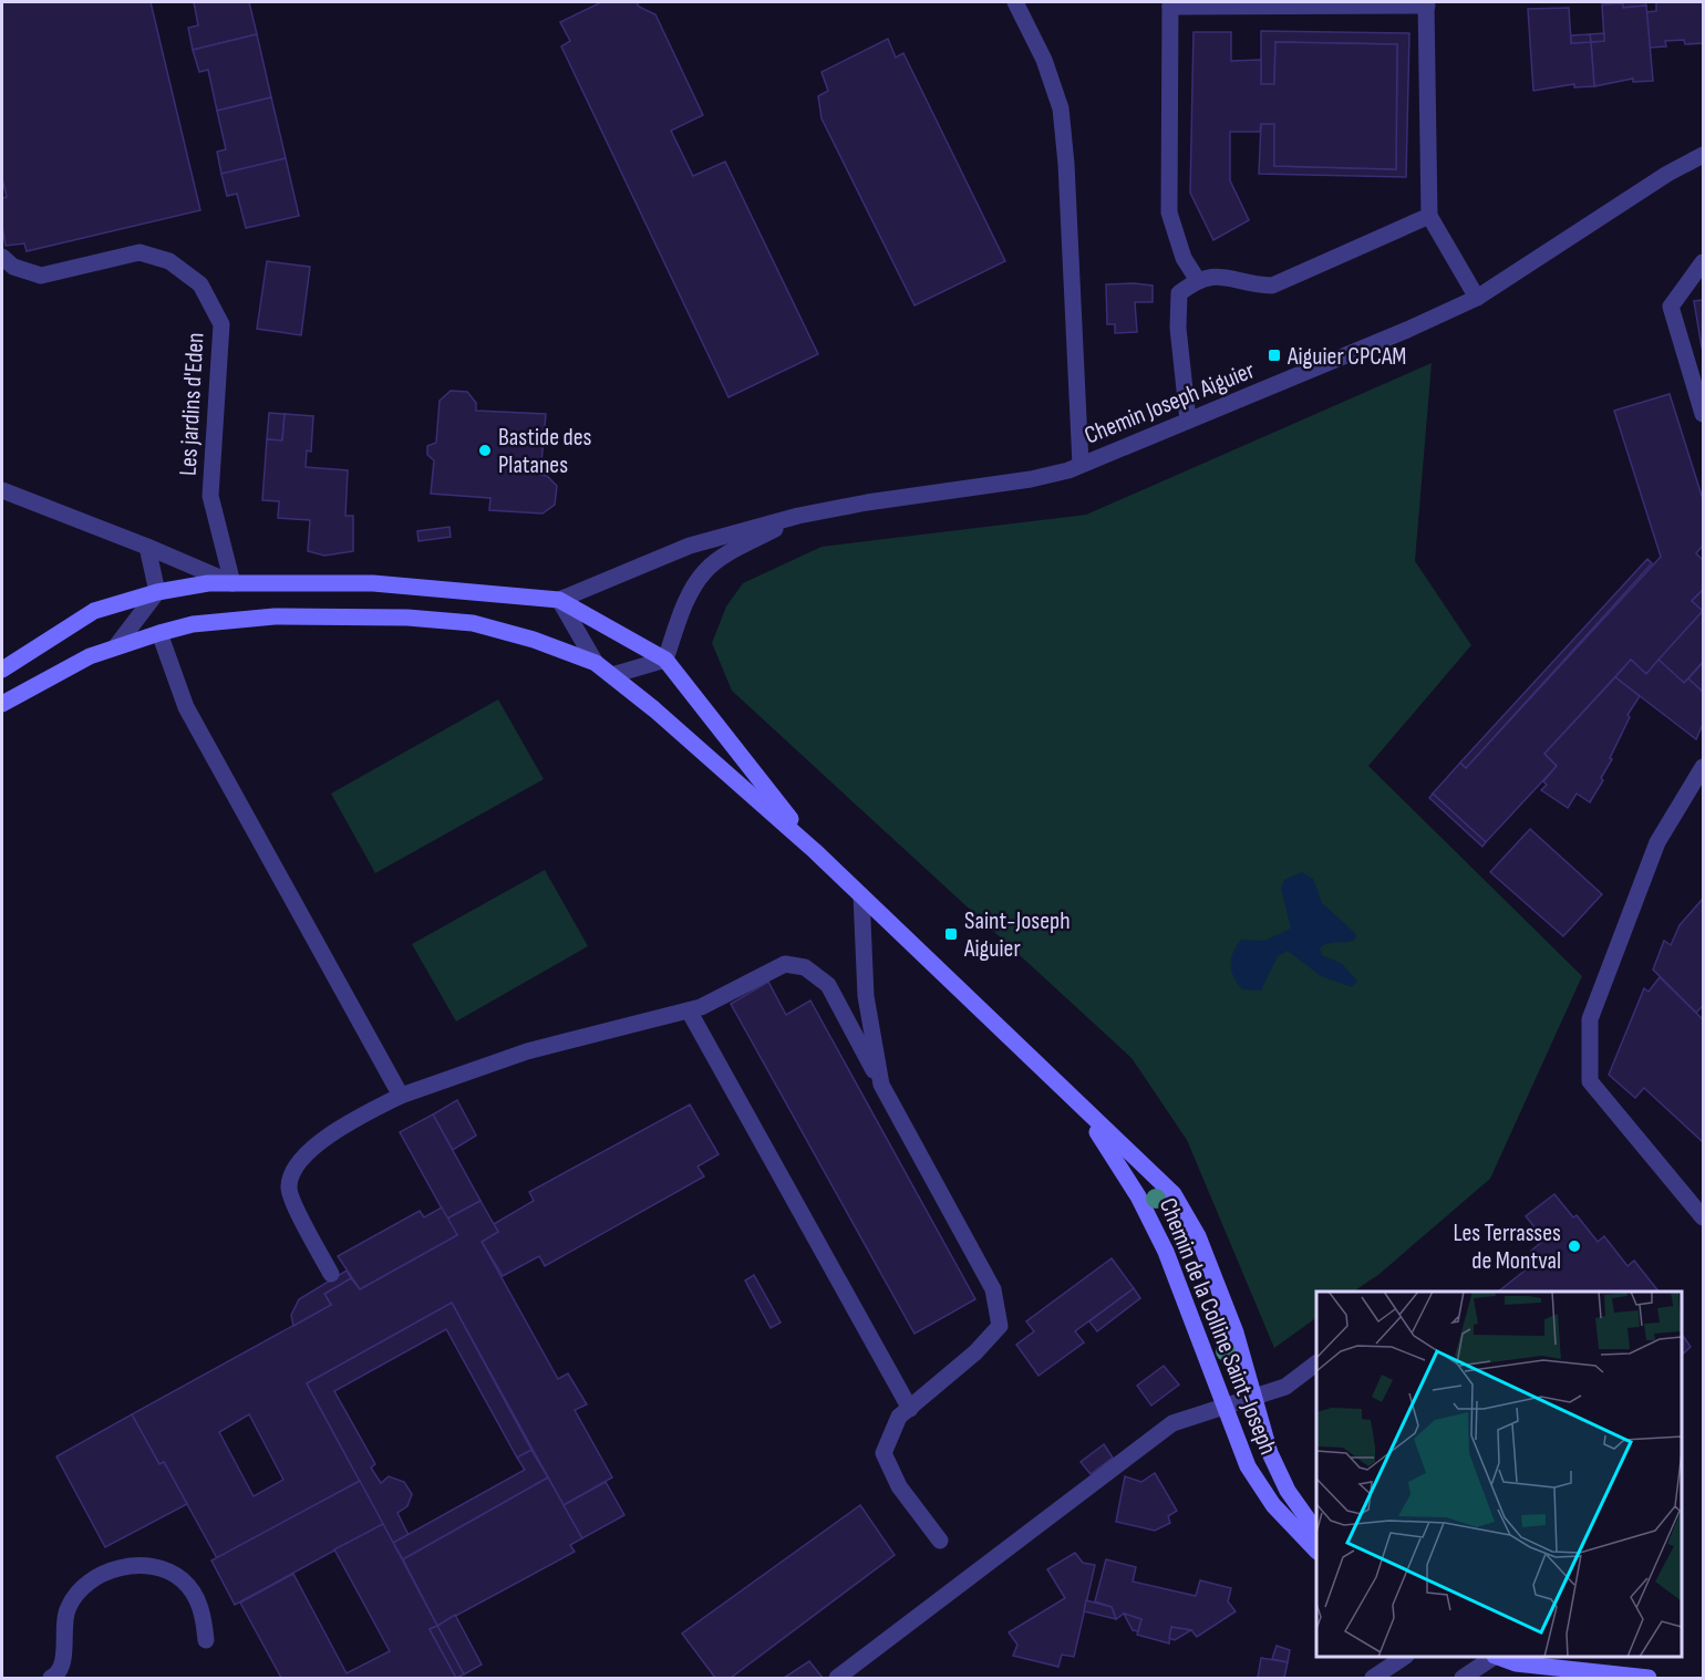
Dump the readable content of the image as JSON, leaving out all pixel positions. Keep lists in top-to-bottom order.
{
  "streets": {
    "street": ["Chemin Joseph Aiguier", "Les jardins d'Eden", "Chemin de la Colline Saint-Joseph"]
  },
  "crossings": [
    ["Chemin Joseph Aiguier", "Chemin de la Colline Saint-Joseph"],
    ["Les jardins d'Eden", "Chemin de la Colline Saint-Joseph"]
  ],
  "places": {
    "transit": ["Aiguier CPCAM", "Saint-Joseph Aiguier"],
    "other": ["Bastide des Platanes", "Les Terrasses de Montval"]
  }
}
